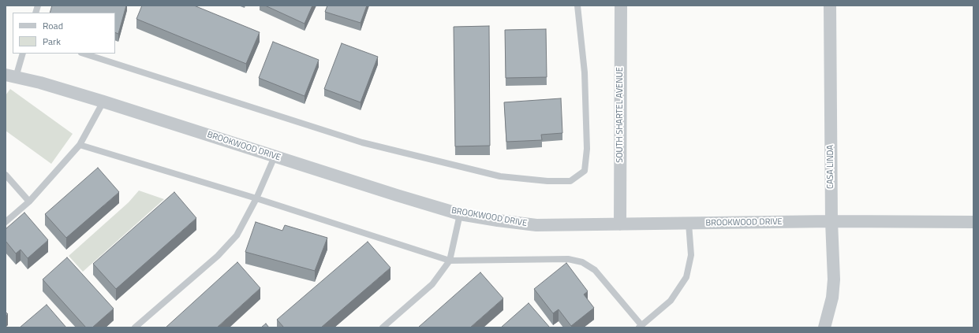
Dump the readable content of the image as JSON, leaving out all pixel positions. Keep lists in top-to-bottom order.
{
  "streets": {
    "street": ["SOUTH SHARTEL AVENUE", "BROOKWOOD DRIVE", "CASA LINDA"]
  },
  "crossings": [
    ["SOUTH SHARTEL AVENUE", "BROOKWOOD DRIVE"],
    ["BROOKWOOD DRIVE", "CASA LINDA"]
  ],
  "legend": ["Road", "Park"]
}
